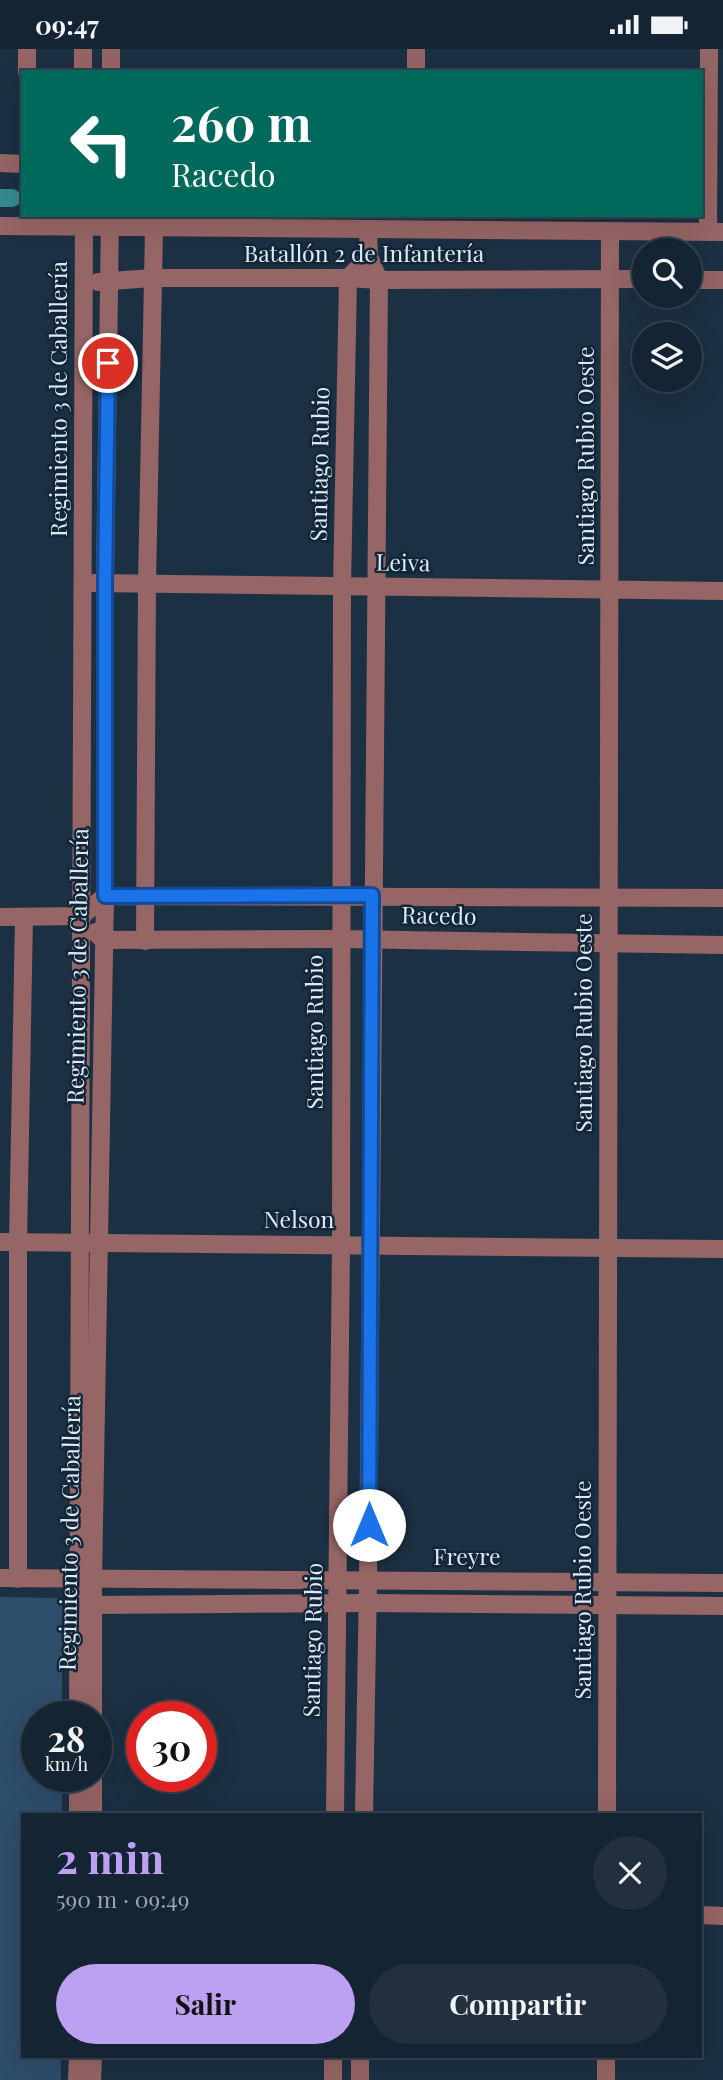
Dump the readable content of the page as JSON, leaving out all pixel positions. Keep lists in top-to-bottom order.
{
  "streets": {
    "street": [
      "Batallón 2 de Infantería",
      "Regimiento 3 de Caballería",
      "Santiago Rubio Oeste",
      "Santiago Rubio",
      "Leiva",
      "Racedo",
      "Nelson",
      "Freyre"
    ]
  },
  "crossings": [
    ["Batallón 2 de Infantería", "Regimiento 3 de Caballería"],
    ["Batallón 2 de Infantería", "Santiago Rubio Oeste"],
    ["Batallón 2 de Infantería", "Santiago Rubio"],
    ["Regimiento 3 de Caballería", "Leiva"],
    ["Regimiento 3 de Caballería", "Racedo"],
    ["Regimiento 3 de Caballería", "Nelson"],
    ["Regimiento 3 de Caballería", "Freyre"],
    ["Santiago Rubio Oeste", "Leiva"],
    ["Santiago Rubio Oeste", "Racedo"],
    ["Santiago Rubio Oeste", "Nelson"],
    ["Santiago Rubio Oeste", "Freyre"],
    ["Santiago Rubio", "Leiva"],
    ["Santiago Rubio", "Racedo"],
    ["Santiago Rubio", "Nelson"],
    ["Santiago Rubio", "Freyre"]
  ],
  "page": {
    "status": "09:47",
    "turn": ["260 m", "Racedo"],
    "speed": "28 km/h",
    "limit": "30",
    "heading": ["2 min", "590 m · 09:49"],
    "buttons": ["Salir", "Compartir"]
  }
}
